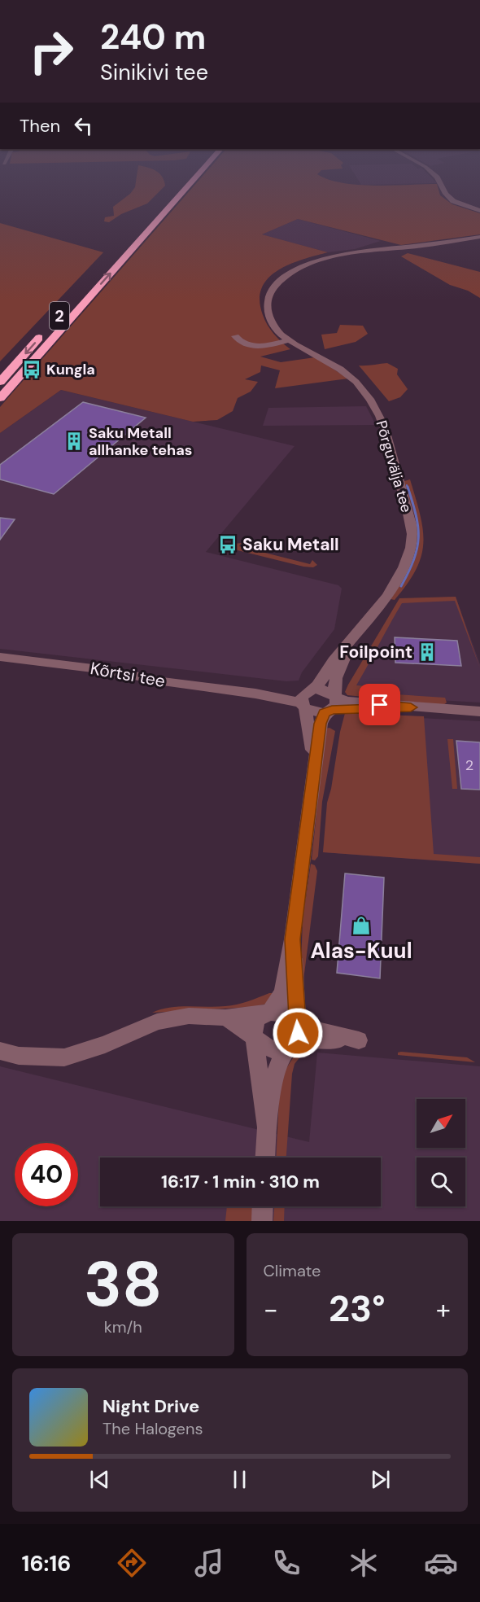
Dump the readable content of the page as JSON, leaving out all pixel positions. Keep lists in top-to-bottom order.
{
  "streets": {
    "highway": ["2"],
    "street": ["Põrguvälja tee", "Kõrtsi tee"]
  },
  "crossings": [
    ["Põrguvälja tee", "Kõrtsi tee"]
  ],
  "places": {
    "bus stop": ["Kungla", "Saku Metall"],
    "building": ["Saku Metall allhanke tehas", "Foilpoint"],
    "shop": ["Alas-Kuul"]
  },
  "house_numbers": ["2"],
  "north": "top right",
  "page": {
    "turn": ["240 m", "Sinikivi tee"],
    "then": "Then",
    "limit": "40",
    "trip": "16:17 · 1 min · 310 m",
    "tile": [
      ["38", "km/h"],
      "Climate"
    ],
    "heat": ["−", "23°", "+"],
    "song": ["Night Drive", "The Halogens"],
    "tabs": "16:16"
  }
}
